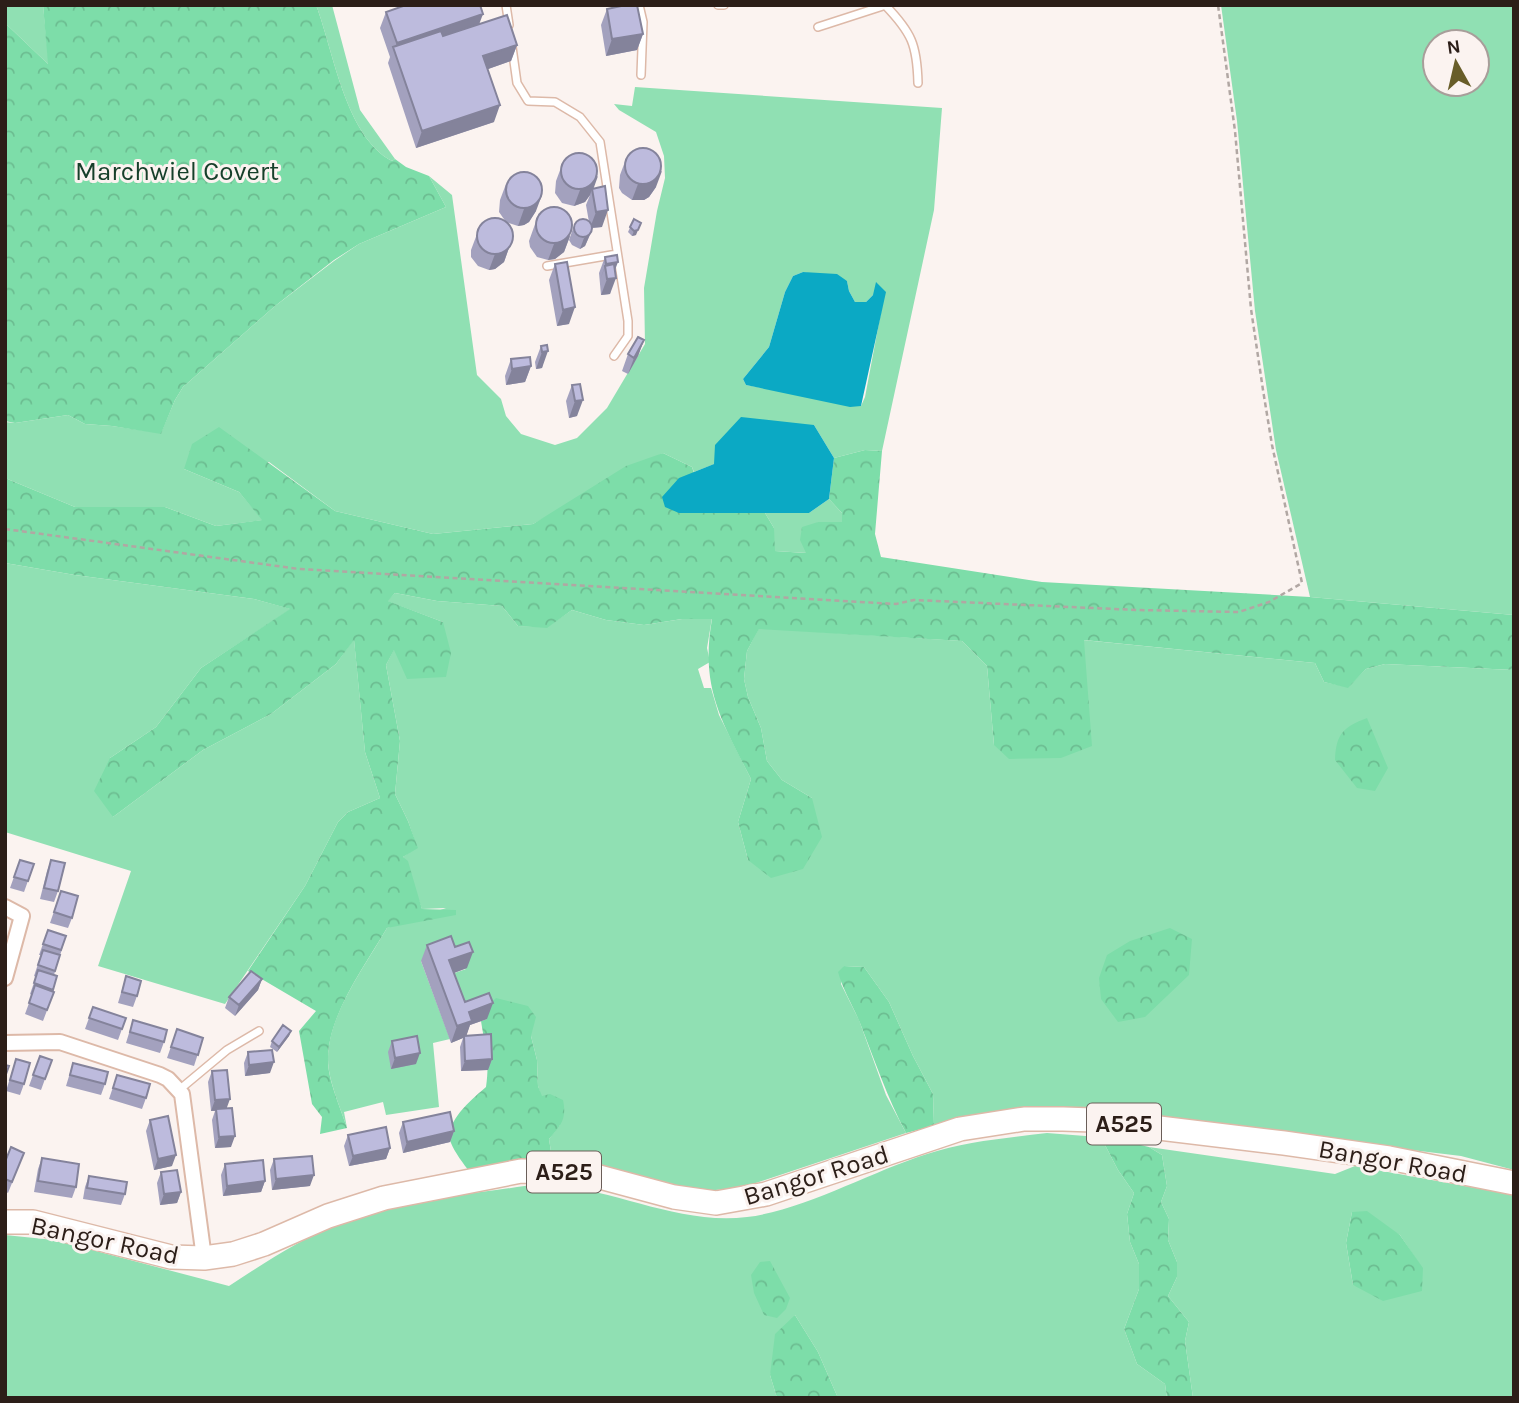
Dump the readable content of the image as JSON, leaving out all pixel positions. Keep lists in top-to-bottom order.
{
  "streets": {
    "main road": ["A525", "Bangor Road"]
  },
  "parks": ["Marchwiel Covert"],
  "north": "top"
}
